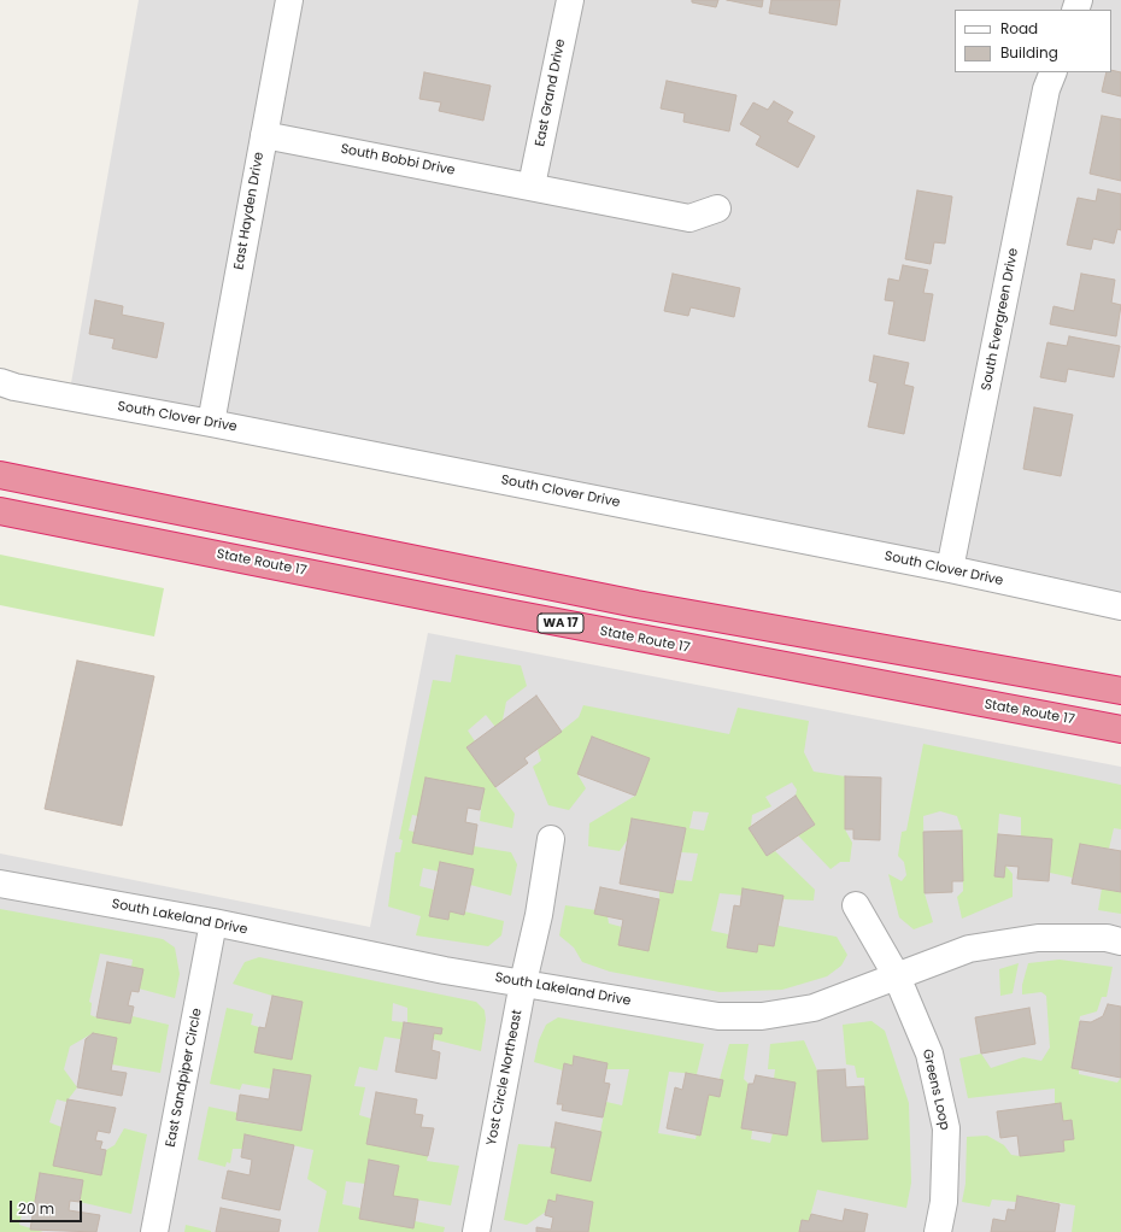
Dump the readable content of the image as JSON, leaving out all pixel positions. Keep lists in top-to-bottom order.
{
  "streets": {
    "highway": ["State Route 17", "WA 17"],
    "street": [
      "East Grand Drive",
      "South Bobbi Drive",
      "East Hayden Drive",
      "South Evergreen Drive",
      "South Clover Drive",
      "South Lakeland Drive",
      "East Sandpiper Circle",
      "Yost Circle Northeast",
      "Greens Loop"
    ]
  },
  "crossings": [
    ["East Grand Drive", "South Bobbi Drive"],
    ["South Bobbi Drive", "East Hayden Drive"],
    ["East Hayden Drive", "South Clover Drive"],
    ["South Evergreen Drive", "South Clover Drive"],
    ["South Lakeland Drive", "East Sandpiper Circle"],
    ["South Lakeland Drive", "Yost Circle Northeast"],
    ["South Lakeland Drive", "Greens Loop"]
  ],
  "legend": ["Road", "Building"],
  "scale_bar": "20 m"
}
